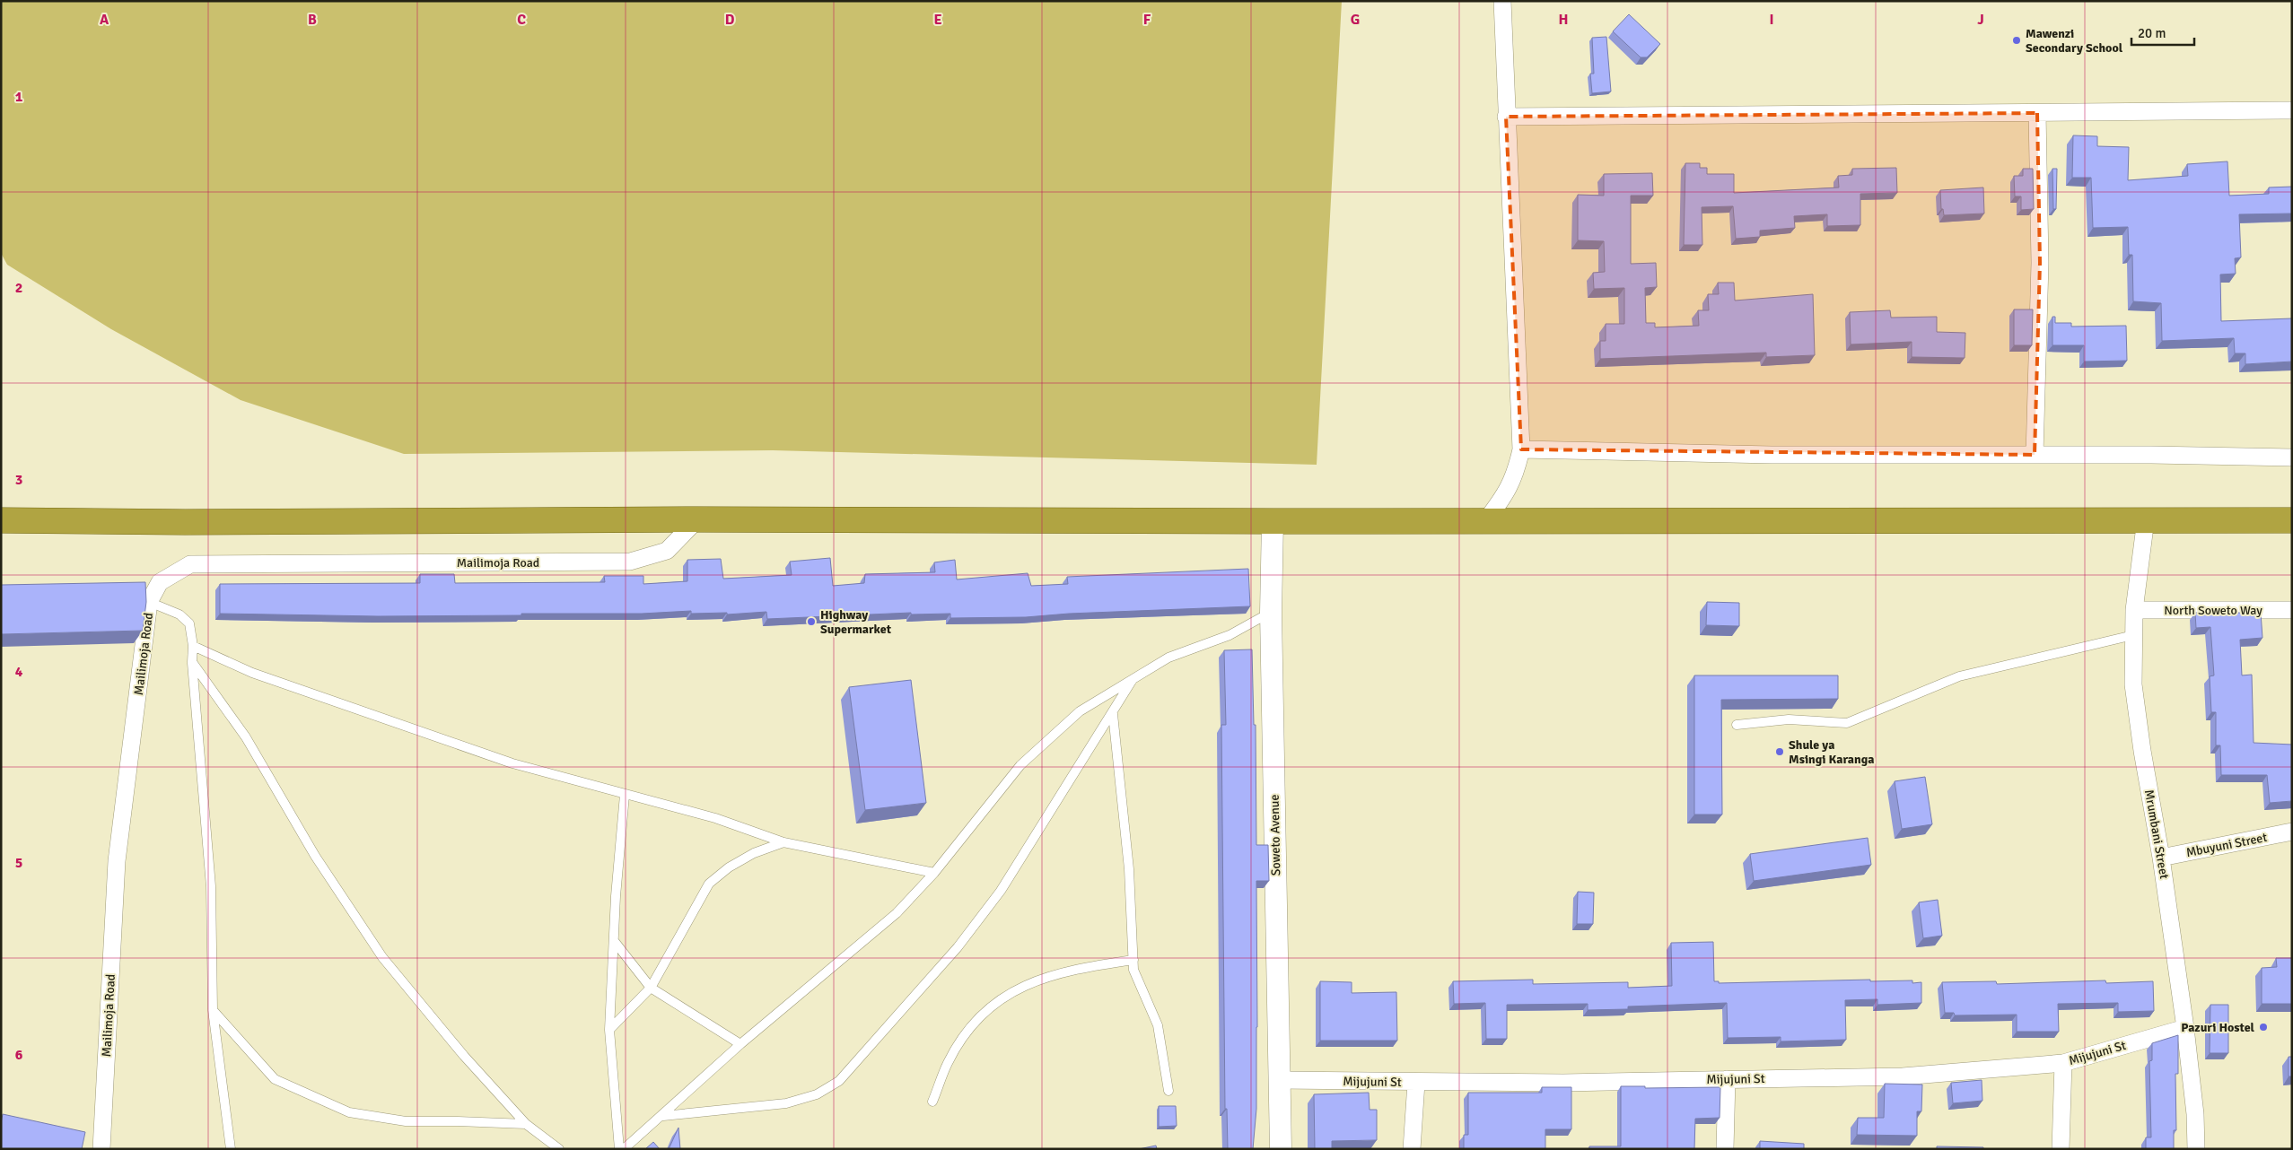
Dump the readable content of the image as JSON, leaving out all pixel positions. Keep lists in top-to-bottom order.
{
  "streets": {
    "street": [
      "Mailimoja Road",
      "North Soweto Way",
      "Mrumbani Street",
      "Soweto Avenue",
      "Mbuyuni Street",
      "Mijujuni St"
    ]
  },
  "crossings": [
    ["North Soweto Way", "Mrumbani Street"],
    ["Mrumbani Street", "Mbuyuni Street"],
    ["Mrumbani Street", "Mijujuni St"],
    ["Soweto Avenue", "Mijujuni St"]
  ],
  "places": [
    "Mawenzi Secondary School",
    "Highway Supermarket",
    "Shule ya Msingi Karanga",
    "Pazuri Hostel"
  ],
  "scale_bar": "20 m",
  "grid": {
    "columns": [
      "A",
      "B",
      "C",
      "D",
      "E",
      "F",
      "G",
      "H",
      "I",
      "J"
    ],
    "rows": [
      "1",
      "2",
      "3",
      "4",
      "5",
      "6"
    ]
  }
}
